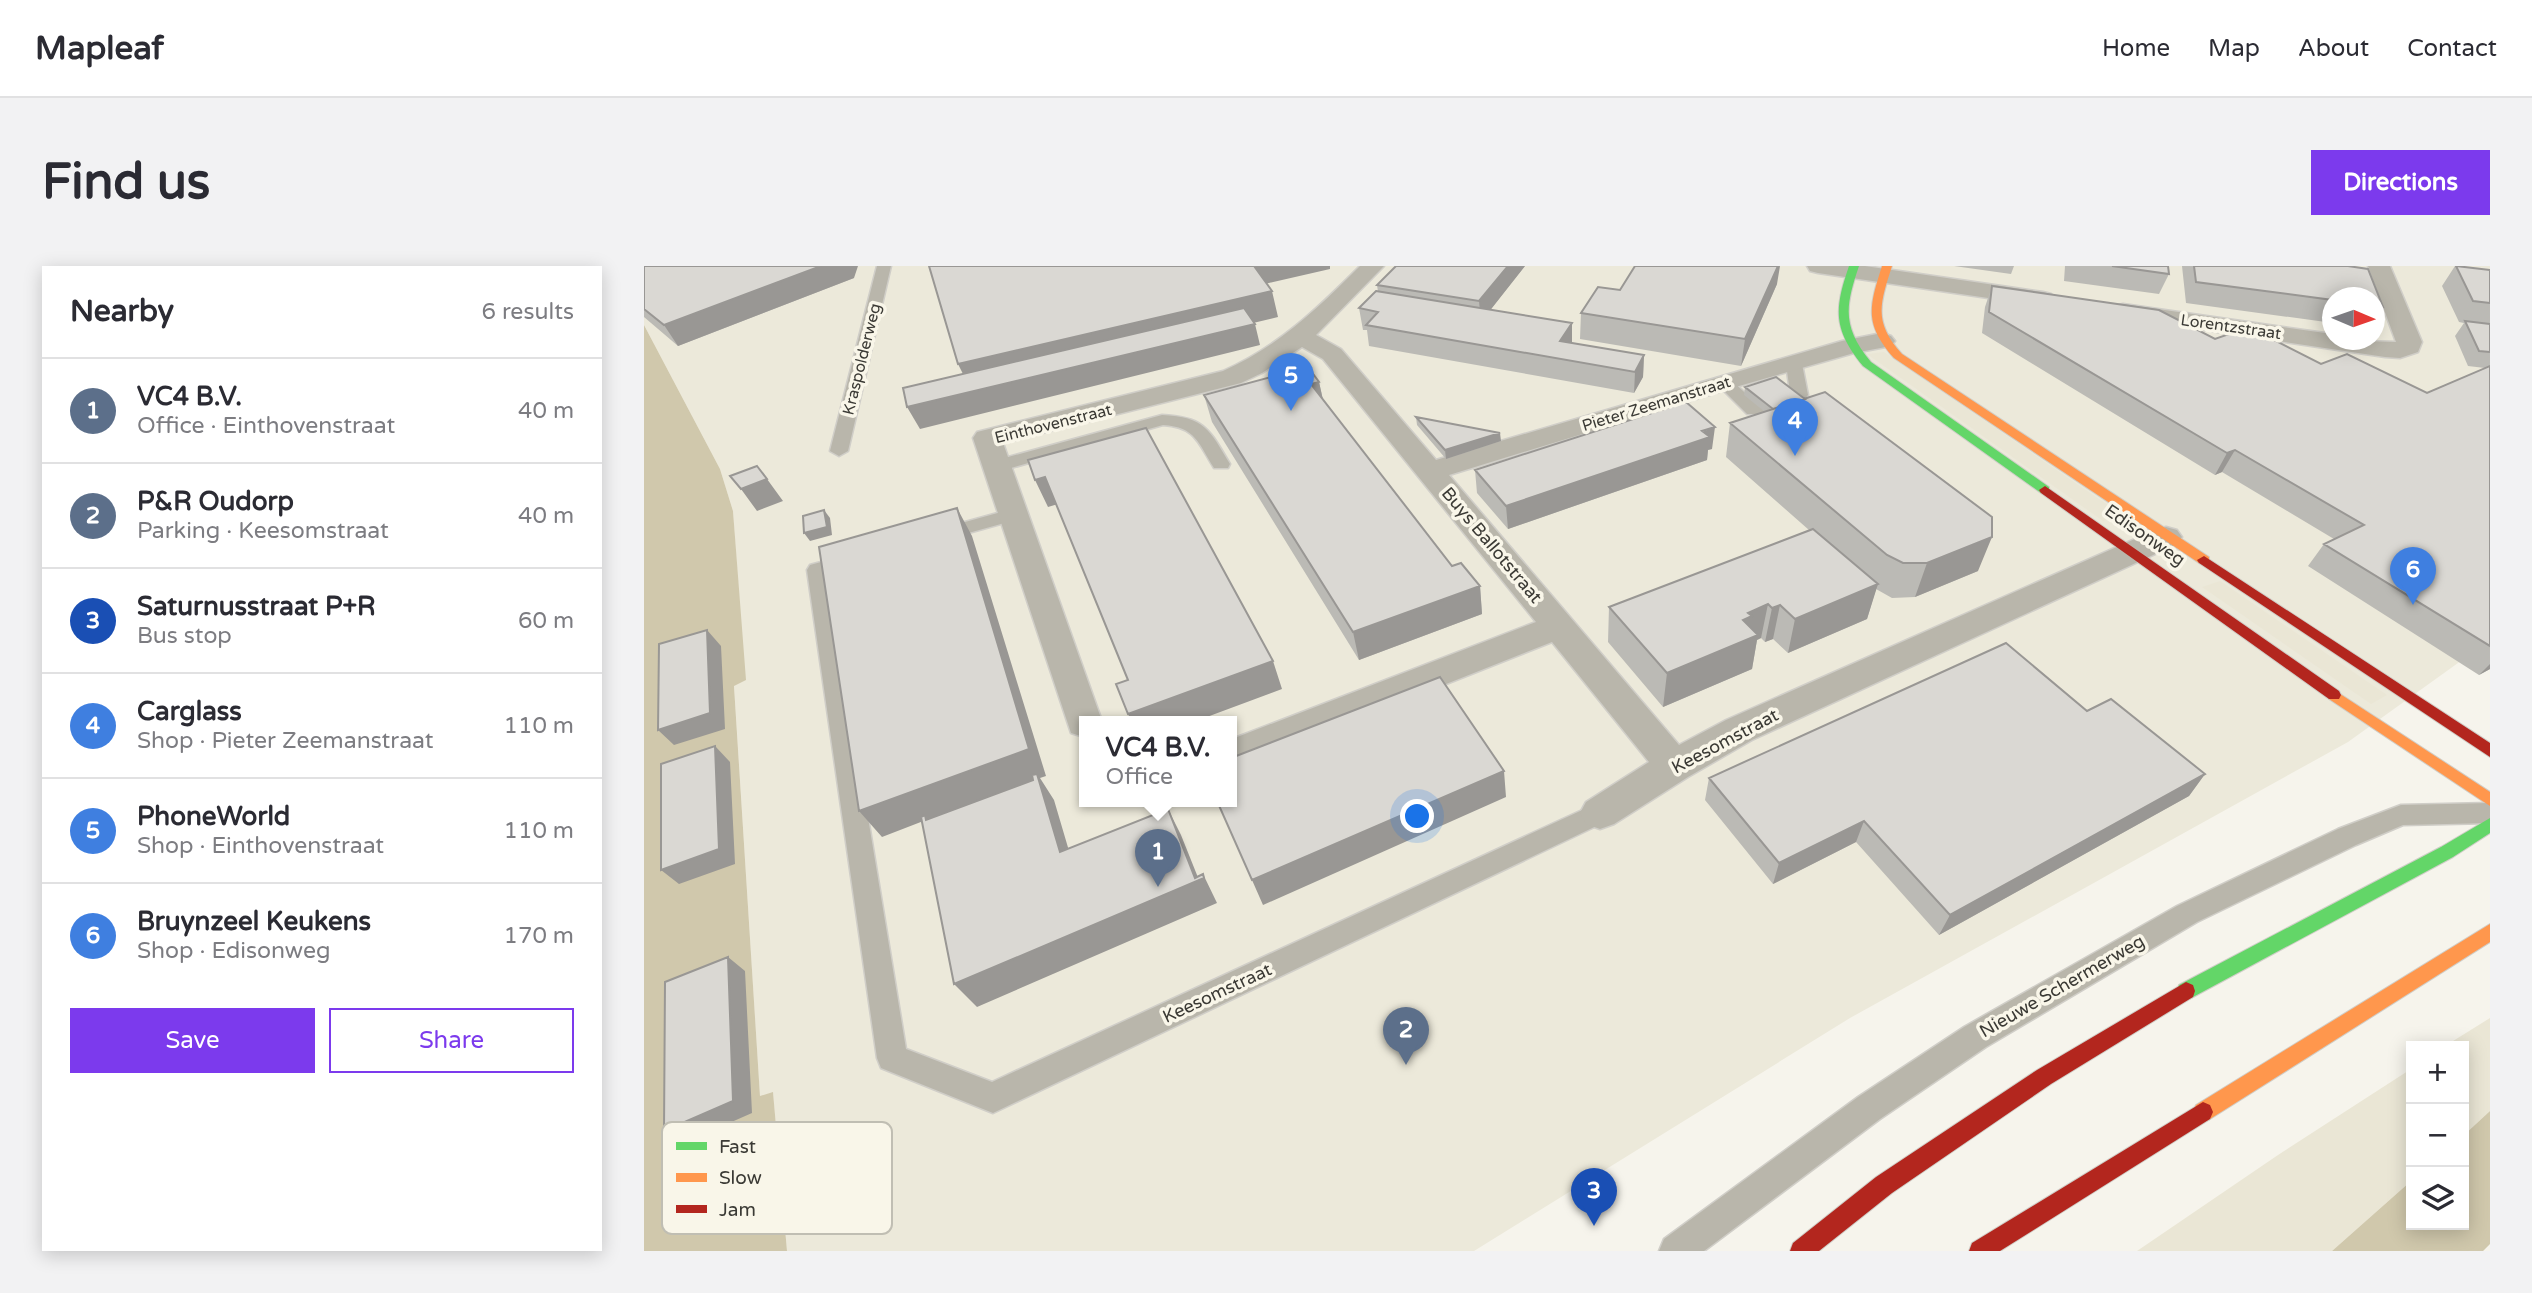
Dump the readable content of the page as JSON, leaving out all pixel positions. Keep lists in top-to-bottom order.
{
  "streets": {
    "street": [
      "Lorentzstraat",
      "Pieter Zeemanstraat",
      "Einthovenstraat",
      "Edisonweg",
      "Buys Ballotstraat",
      "Keesomstraat"
    ],
    "lane": ["Kraspolderweg", "Nieuwe Schermerweg"]
  },
  "crossings": [
    ["Pieter Zeemanstraat", "Edisonweg"],
    ["Pieter Zeemanstraat", "Buys Ballotstraat"],
    ["Einthovenstraat", "Buys Ballotstraat"],
    ["Edisonweg", "Keesomstraat"],
    ["Buys Ballotstraat", "Keesomstraat"]
  ],
  "legend": ["Fast", "Slow", "Jam"],
  "north": "right",
  "page": {
    "header": "Mapleaf",
    "nav": [
      "Home",
      "Map",
      "About",
      "Contact"
    ],
    "buttons": [
      "Directions",
      ["Save", "Share"]
    ],
    "title": "Find us",
    "heading": ["Nearby", "6 results"],
    "pins": [
      "5",
      "4",
      "6",
      "1",
      "2",
      "3"
    ],
    "list": [
      {
        "mark": "1",
        "name": "VC4 B.V.",
        "note": "Office · Einthovenstraat",
        "value": "40 m"
      },
      {
        "mark": "2",
        "name": "P&R Oudorp",
        "note": "Parking · Keesomstraat",
        "value": "40 m"
      },
      {
        "mark": "3",
        "name": "Saturnusstraat P+R",
        "note": "Bus stop",
        "value": "60 m"
      },
      {
        "mark": "4",
        "name": "Carglass",
        "note": "Shop · Pieter Zeemanstraat",
        "value": "110 m"
      },
      {
        "mark": "5",
        "name": "PhoneWorld",
        "note": "Shop · Einthovenstraat",
        "value": "110 m"
      },
      {
        "mark": "6",
        "name": "Bruynzeel Keukens",
        "note": "Shop · Edisonweg",
        "value": "170 m"
      }
    ],
    "popup": ["VC4 B.V.", "Office"],
    "map_buttons": ["+", "−"]
  }
}
